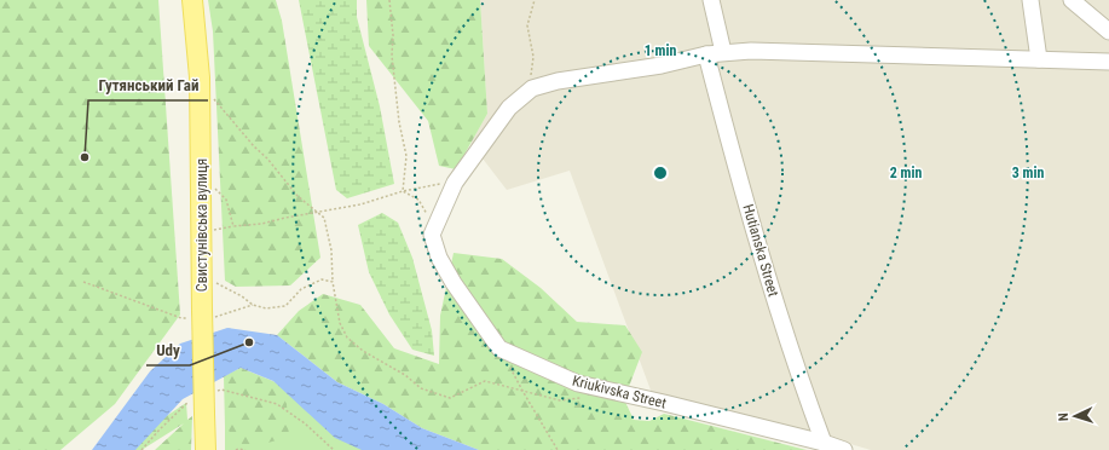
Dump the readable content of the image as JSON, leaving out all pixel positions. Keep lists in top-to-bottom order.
{
  "streets": {
    "main road": ["Свистунівська вулиця"],
    "street": ["Hutianska Street", "Kriukivska Street"]
  },
  "crossings": [
    ["Hutianska Street", "Kriukivska Street"]
  ],
  "places": ["Гутянський Гай", "Udy"],
  "north": "left",
  "rings": ["1 min", "2 min", "3 min"]
}
